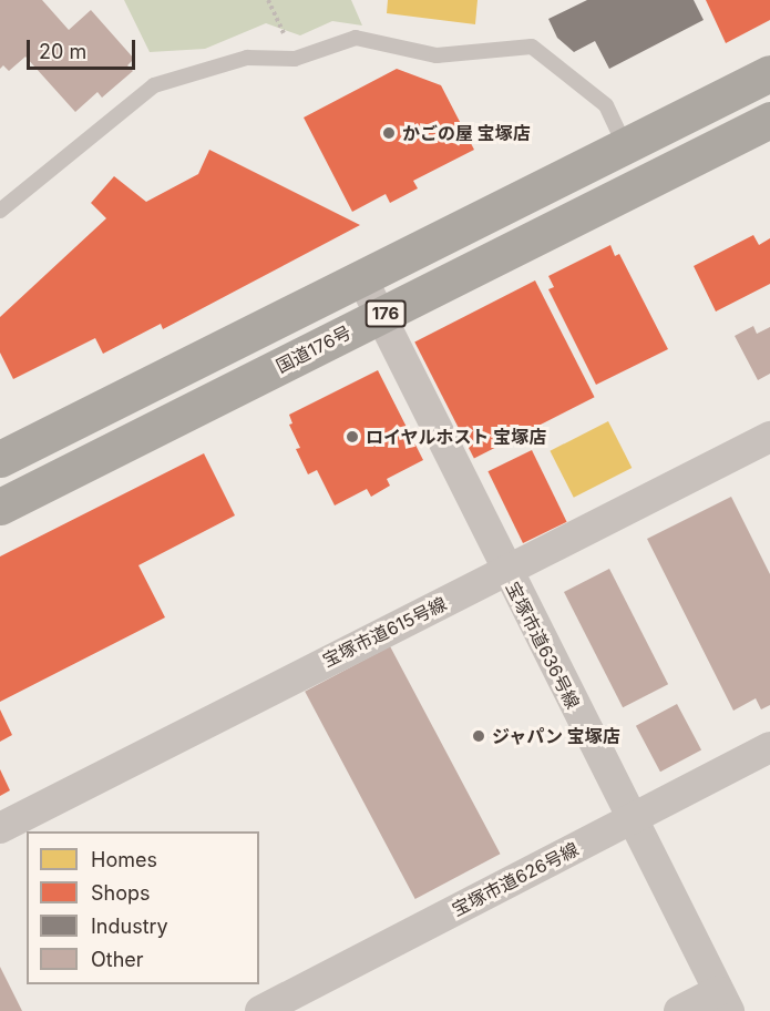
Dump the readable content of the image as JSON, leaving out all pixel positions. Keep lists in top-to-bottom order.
{
  "streets": {
    "highway": ["176", "国道176号"],
    "street": ["宝塚市道615号線", "宝塚市道636号線", "宝塚市道626号線"]
  },
  "crossings": [
    ["176", "宝塚市道636号線"],
    ["国道176号", "宝塚市道636号線"],
    ["宝塚市道615号線", "宝塚市道636号線"],
    ["宝塚市道636号線", "宝塚市道626号線"]
  ],
  "places": ["かごの屋 宝塚店", "ロイヤルホスト 宝塚店", "ジャパン 宝塚店"],
  "legend": [
    "Homes",
    "Shops",
    "Industry",
    "Other"
  ],
  "scale_bar": "20 m"
}
